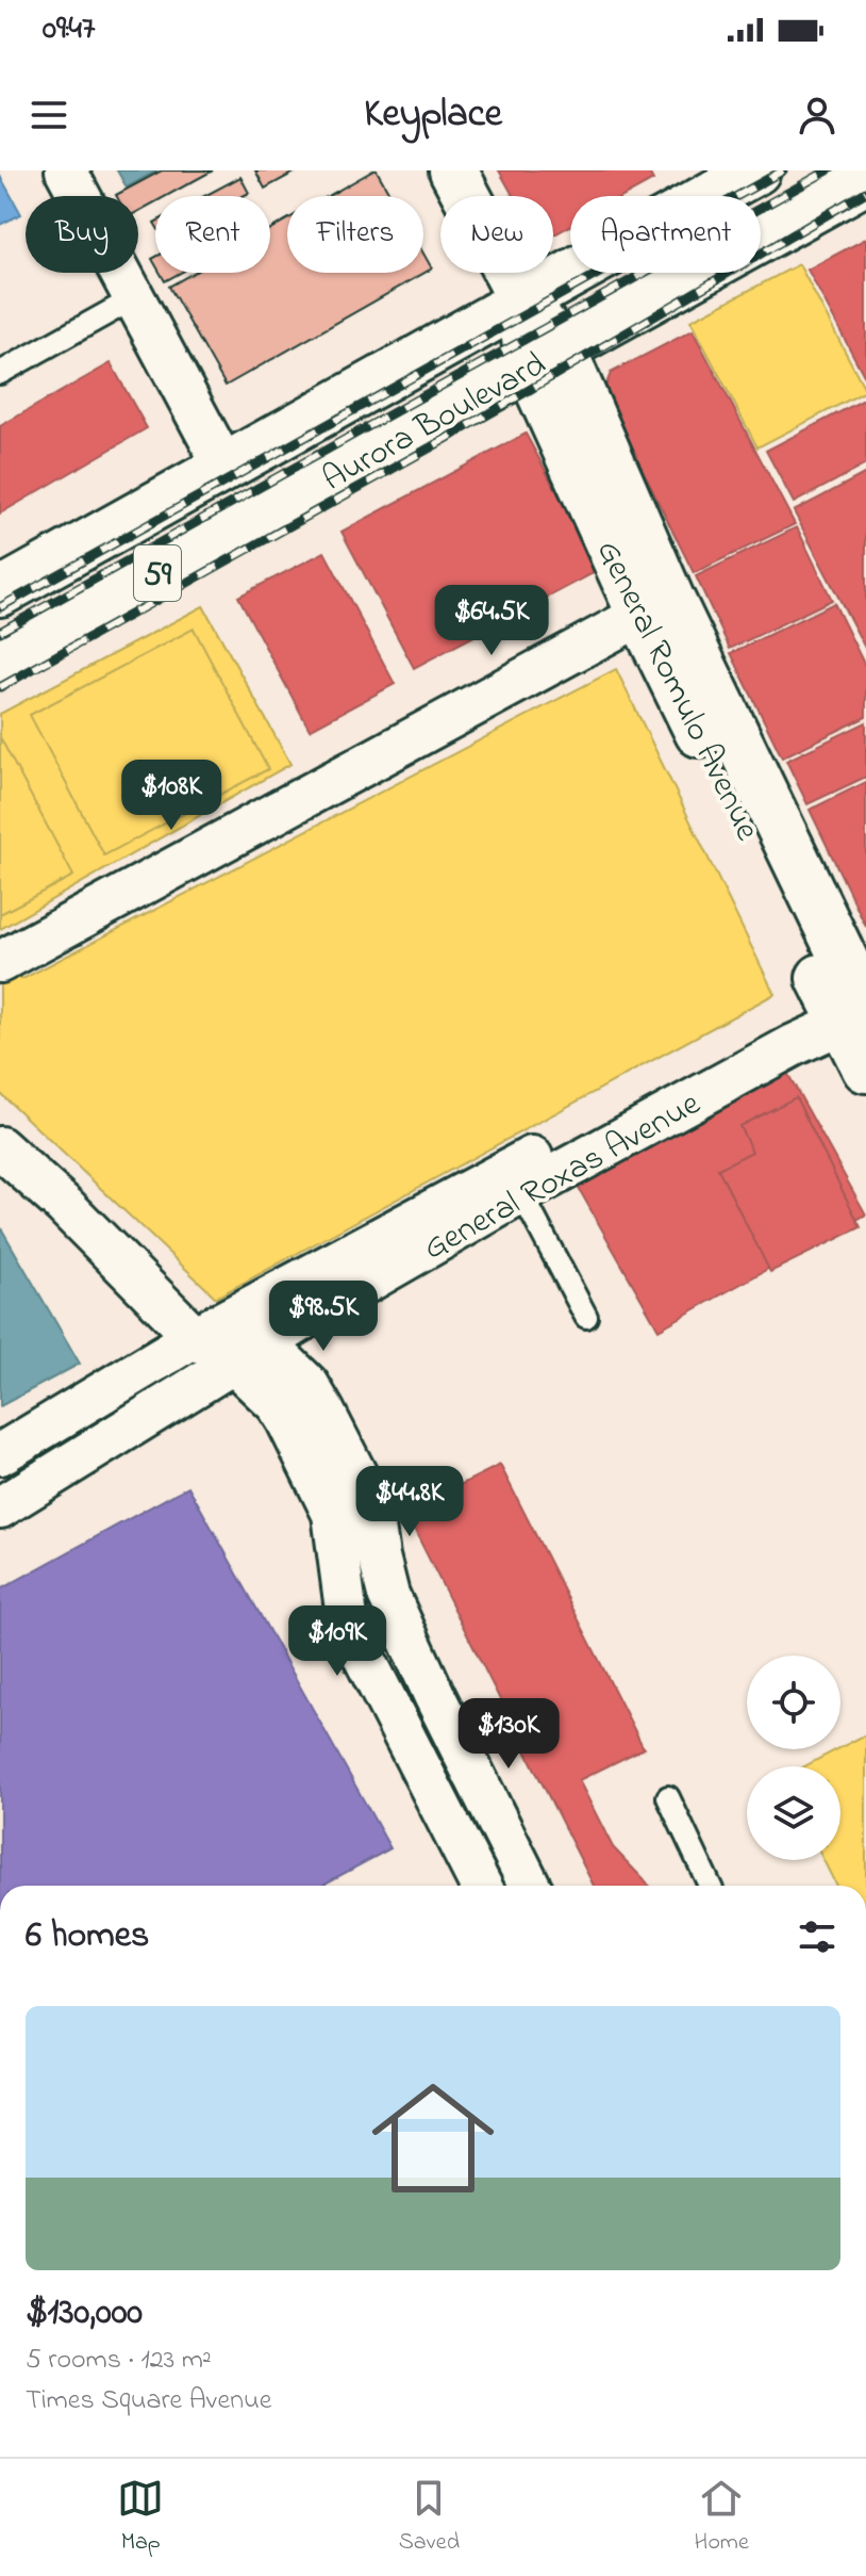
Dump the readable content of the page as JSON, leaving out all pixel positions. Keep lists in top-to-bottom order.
{
  "streets": {
    "main road": ["Aurora Boulevard", "59", "General Romulo Avenue"],
    "street": ["General Roxas Avenue"]
  },
  "crossings": [
    ["Aurora Boulevard", "General Romulo Avenue"],
    ["General Romulo Avenue", "General Roxas Avenue"]
  ],
  "page": {
    "status": "09:47",
    "header": "Keyplace",
    "chip": [
      "Buy",
      "Rent",
      "Filters",
      "New",
      "Apartment"
    ],
    "price": [
      "$64.5K",
      "$108K",
      "$98.5K",
      "$44.8K",
      "$109K",
      "$130K"
    ],
    "heading": "6 homes",
    "list": [
      {
        "name": "$130,000",
        "note": "5 rooms · 123 m² · Times Square Avenue"
      }
    ],
    "tabs": ["Map", "Saved", "Home"]
  }
}
